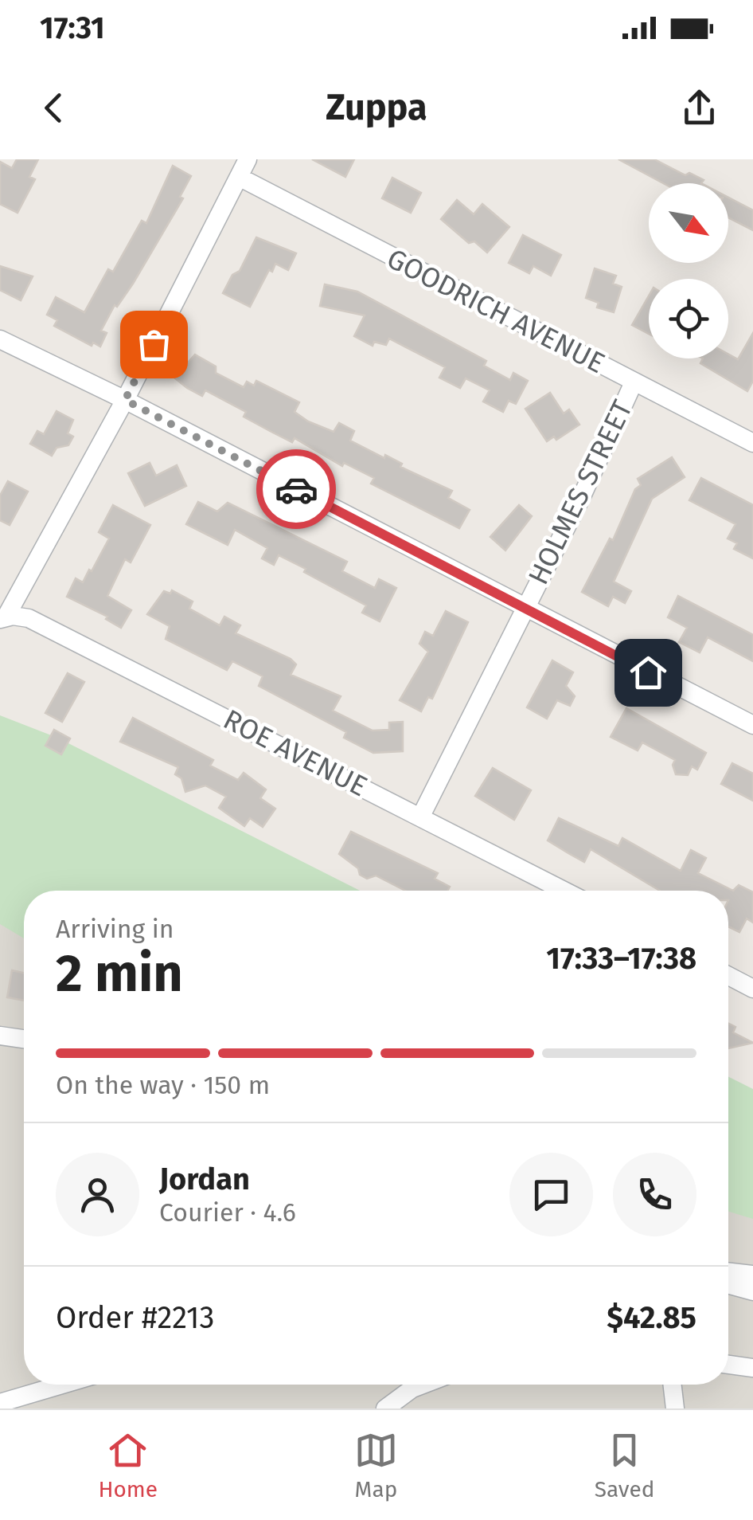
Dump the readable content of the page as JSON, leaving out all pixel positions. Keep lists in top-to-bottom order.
{
  "streets": {
    "street": ["GOODRICH AVENUE", "HOLMES STREET", "ROE AVENUE"]
  },
  "crossings": [
    ["GOODRICH AVENUE", "HOLMES STREET"],
    ["HOLMES STREET", "ROE AVENUE"]
  ],
  "north": "bottom right",
  "page": {
    "status": "17:31",
    "header": "Zuppa",
    "heading": ["2 min", "Arriving in", "17:33–17:38"],
    "panel": [
      "Jordan",
      "Courier · 4.6",
      "Order #2213",
      "$42.85"
    ],
    "bar": "On the way · 150 m",
    "tabs": ["Home", "Map", "Saved"]
  }
}
